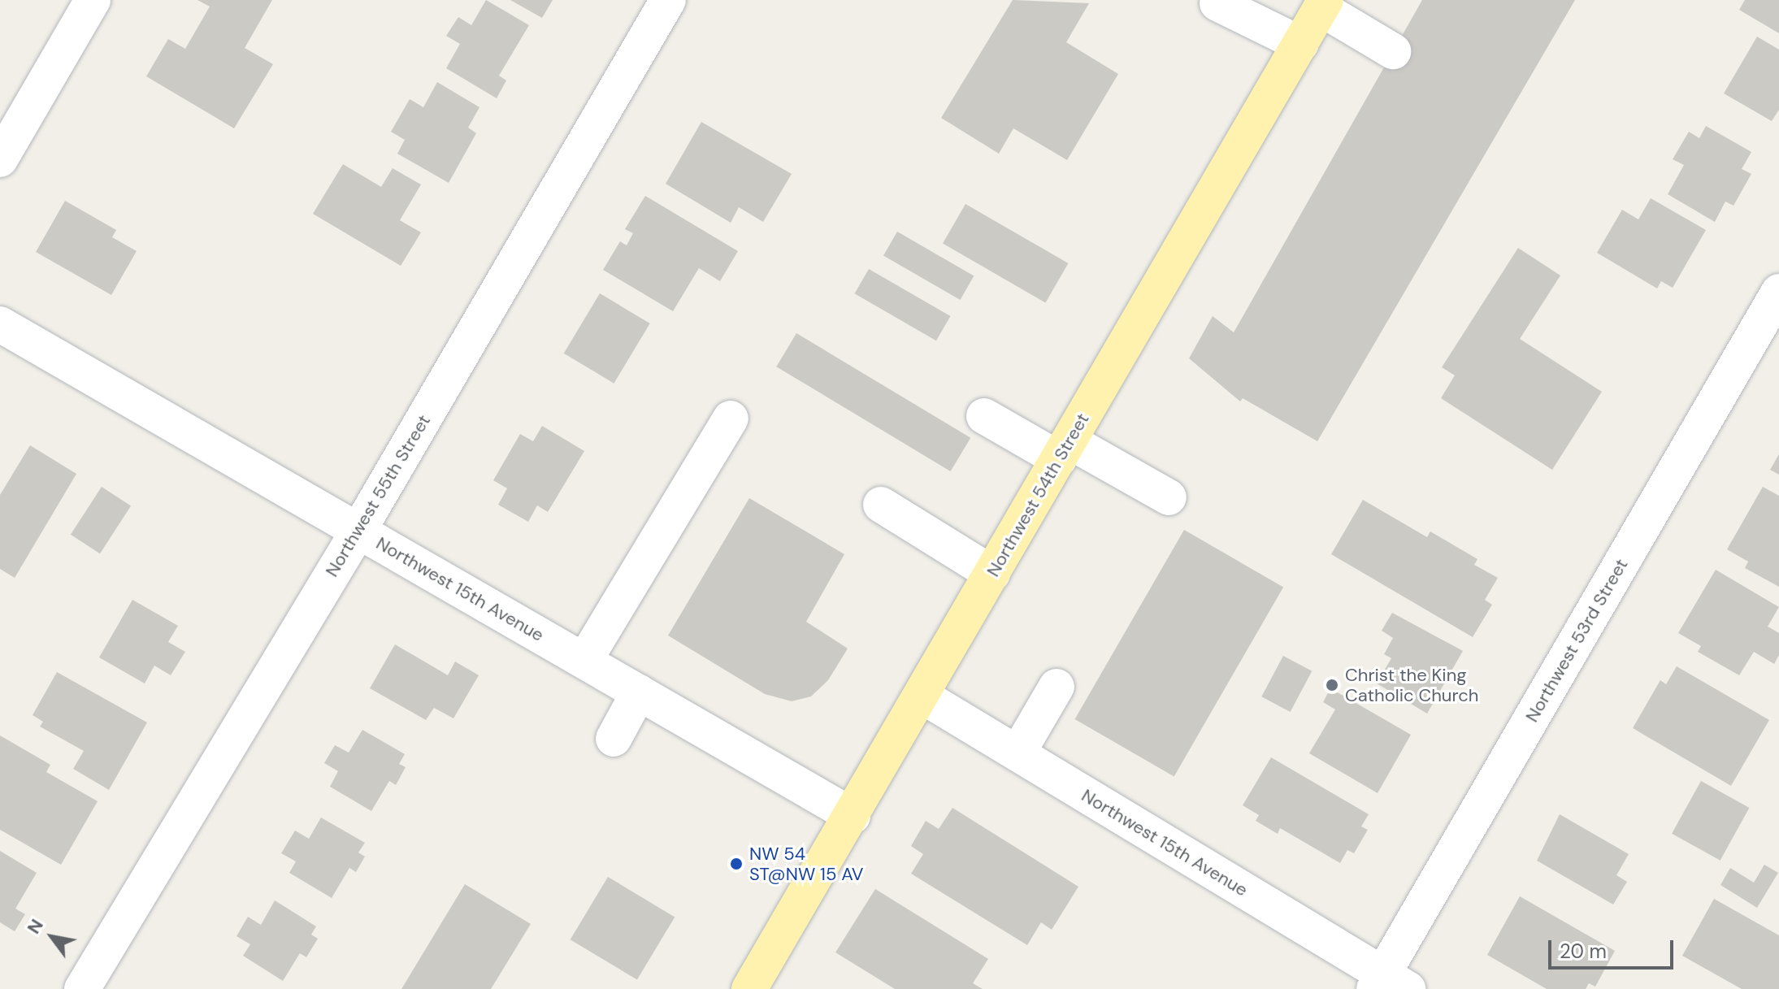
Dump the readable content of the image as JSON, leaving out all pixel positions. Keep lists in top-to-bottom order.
{
  "streets": {
    "main road": ["Northwest 54th Street"],
    "street": ["Northwest 55th Street", "Northwest 15th Avenue", "Northwest 53rd Street"]
  },
  "crossings": [
    ["Northwest 54th Street", "Northwest 15th Avenue"],
    ["Northwest 55th Street", "Northwest 15th Avenue"],
    ["Northwest 15th Avenue", "Northwest 53rd Street"]
  ],
  "places": ["Christ the King Catholic Church", "NW 54 ST@NW 15 AV"],
  "scale_bar": "20 m",
  "north": "top left"
}
